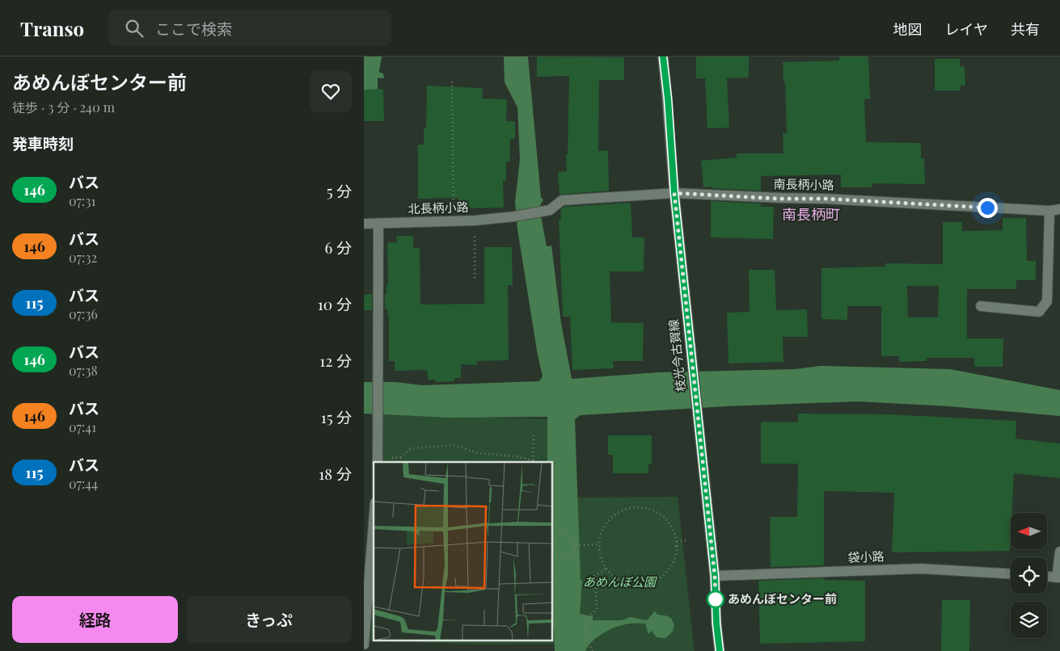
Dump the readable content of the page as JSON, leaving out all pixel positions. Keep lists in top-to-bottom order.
{
  "streets": {
    "street": [
      "南長柄小路",
      "北長柄小路",
      "枝光今古賀線",
      "袋小路"
    ]
  },
  "crossings": [
    ["南長柄小路", "北長柄小路"],
    ["南長柄小路", "枝光今古賀線"],
    ["枝光今古賀線", "袋小路"]
  ],
  "districts": ["南長柄町"],
  "parks": ["あめんぼ公園"],
  "places": ["あめんぼセンター前"],
  "lines": ["bus line 146"],
  "north": "left",
  "page": {
    "header": "Transo",
    "search": "ここで検索",
    "nav": ["地図", "レイヤ", "共有"],
    "heading": [
      ["あめんぼセンター前", "徒歩 · 3 分 · 240 m"],
      "発車時刻"
    ],
    "list": [
      {
        "mark": "146",
        "name": "バス",
        "note": "07:31",
        "value": "5 分"
      },
      {
        "mark": "146",
        "name": "バス",
        "note": "07:32",
        "value": "6 分"
      },
      {
        "mark": "115",
        "name": "バス",
        "note": "07:36",
        "value": "10 分"
      },
      {
        "mark": "146",
        "name": "バス",
        "note": "07:38",
        "value": "12 分"
      },
      {
        "mark": "146",
        "name": "バス",
        "note": "07:41",
        "value": "15 分"
      },
      {
        "mark": "115",
        "name": "バス",
        "note": "07:44",
        "value": "18 分"
      }
    ],
    "buttons": ["経路", "きっぷ"]
  }
}
